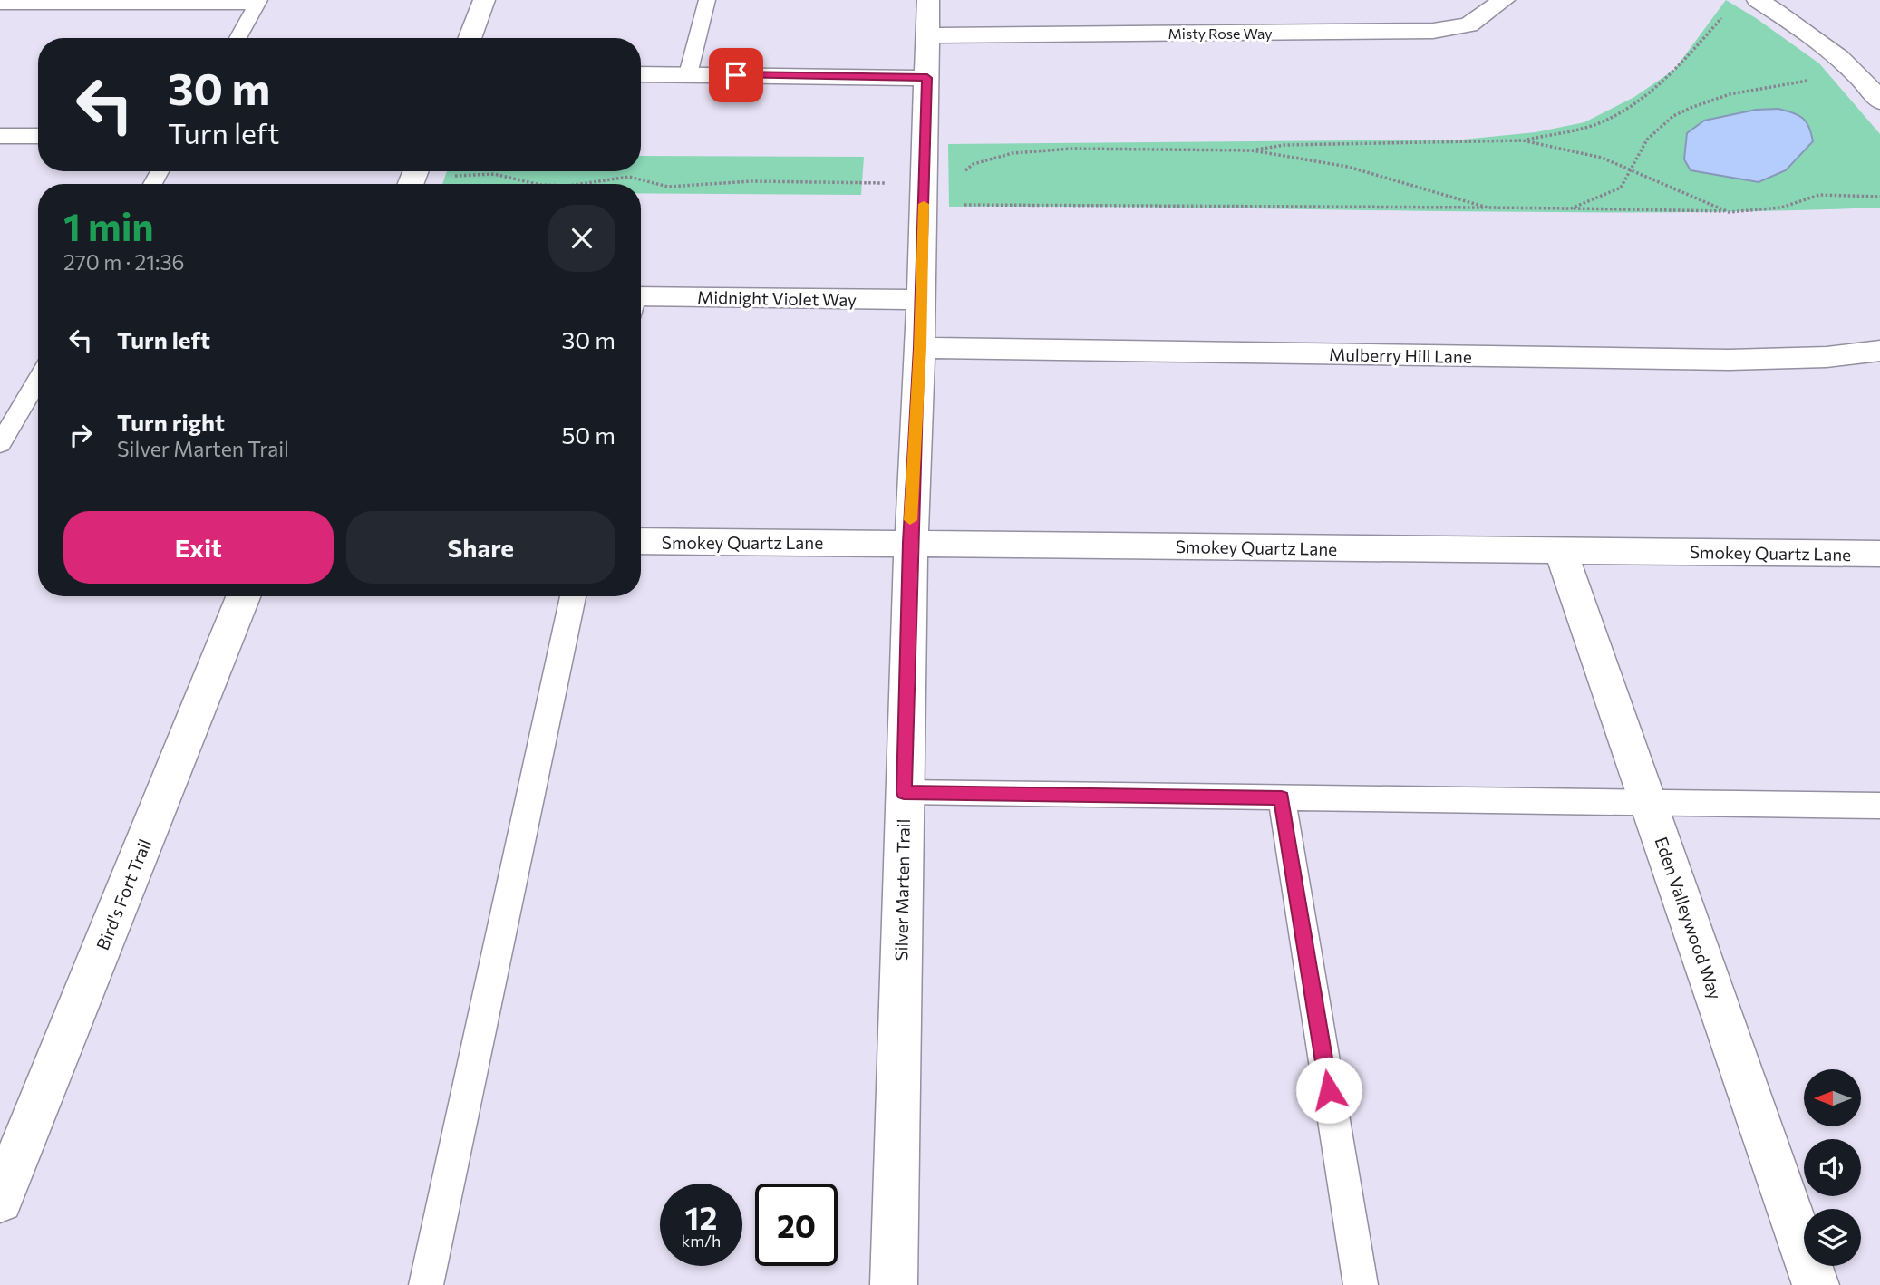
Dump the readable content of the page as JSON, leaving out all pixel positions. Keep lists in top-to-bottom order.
{
  "streets": {
    "street": [
      "Misty Rose Way",
      "Midnight Violet Way",
      "Mulberry Hill Lane",
      "Smokey Quartz Lane",
      "Silver Marten Trail",
      "Bird's Fort Trail",
      "Eden Valleywood Way"
    ]
  },
  "crossings": [
    ["Misty Rose Way", "Silver Marten Trail"],
    ["Midnight Violet Way", "Silver Marten Trail"],
    ["Mulberry Hill Lane", "Silver Marten Trail"],
    ["Smokey Quartz Lane", "Silver Marten Trail"],
    ["Smokey Quartz Lane", "Eden Valleywood Way"]
  ],
  "north": "left",
  "page": {
    "turn": ["30 m", "Turn left"],
    "heading": ["1 min", "270 m · 21:36"],
    "list": [
      {
        "name": "Turn left",
        "value": "30 m"
      },
      {
        "name": "Turn right",
        "note": "Silver Marten Trail",
        "value": "50 m"
      }
    ],
    "buttons": ["Exit", "Share"],
    "speed": "12 km/h",
    "limit": "20"
  }
}
